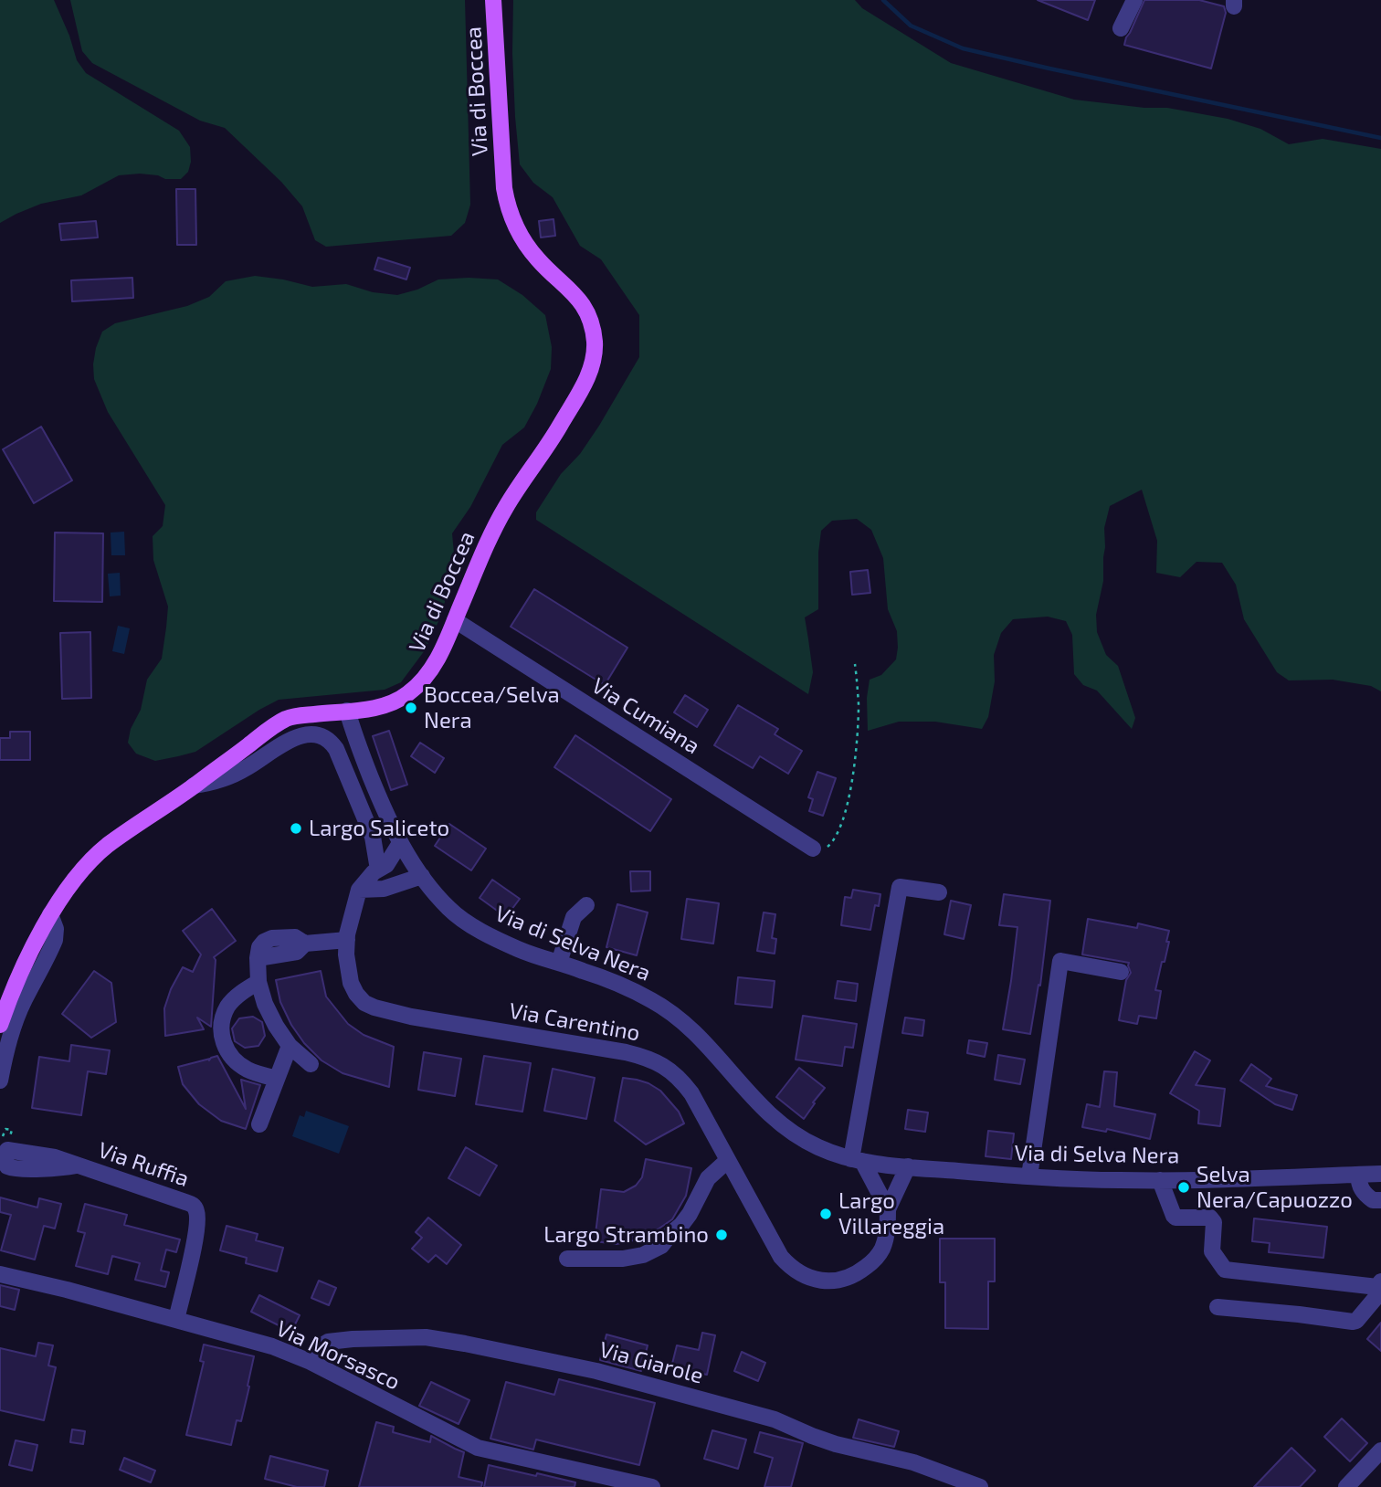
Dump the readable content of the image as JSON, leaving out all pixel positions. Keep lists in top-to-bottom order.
{
  "streets": {
    "main road": ["Via di Boccea"],
    "street": [
      "Via Cumiana",
      "Via di Selva Nera",
      "Via Carentino",
      "Via Ruffia",
      "Via Morsasco",
      "Via Giarole"
    ]
  },
  "crossings": [
    ["Via di Boccea", "Via Cumiana"],
    ["Via di Boccea", "Via di Selva Nera"],
    ["Via di Selva Nera", "Via Carentino"],
    ["Via Ruffia", "Via Morsasco"],
    ["Via Morsasco", "Via Giarole"]
  ],
  "places": [
    "Boccea/Selva Nera",
    "Largo Saliceto",
    "Selva Nera/Capuozzo",
    "Largo Villareggia",
    "Largo Strambino"
  ]
}
